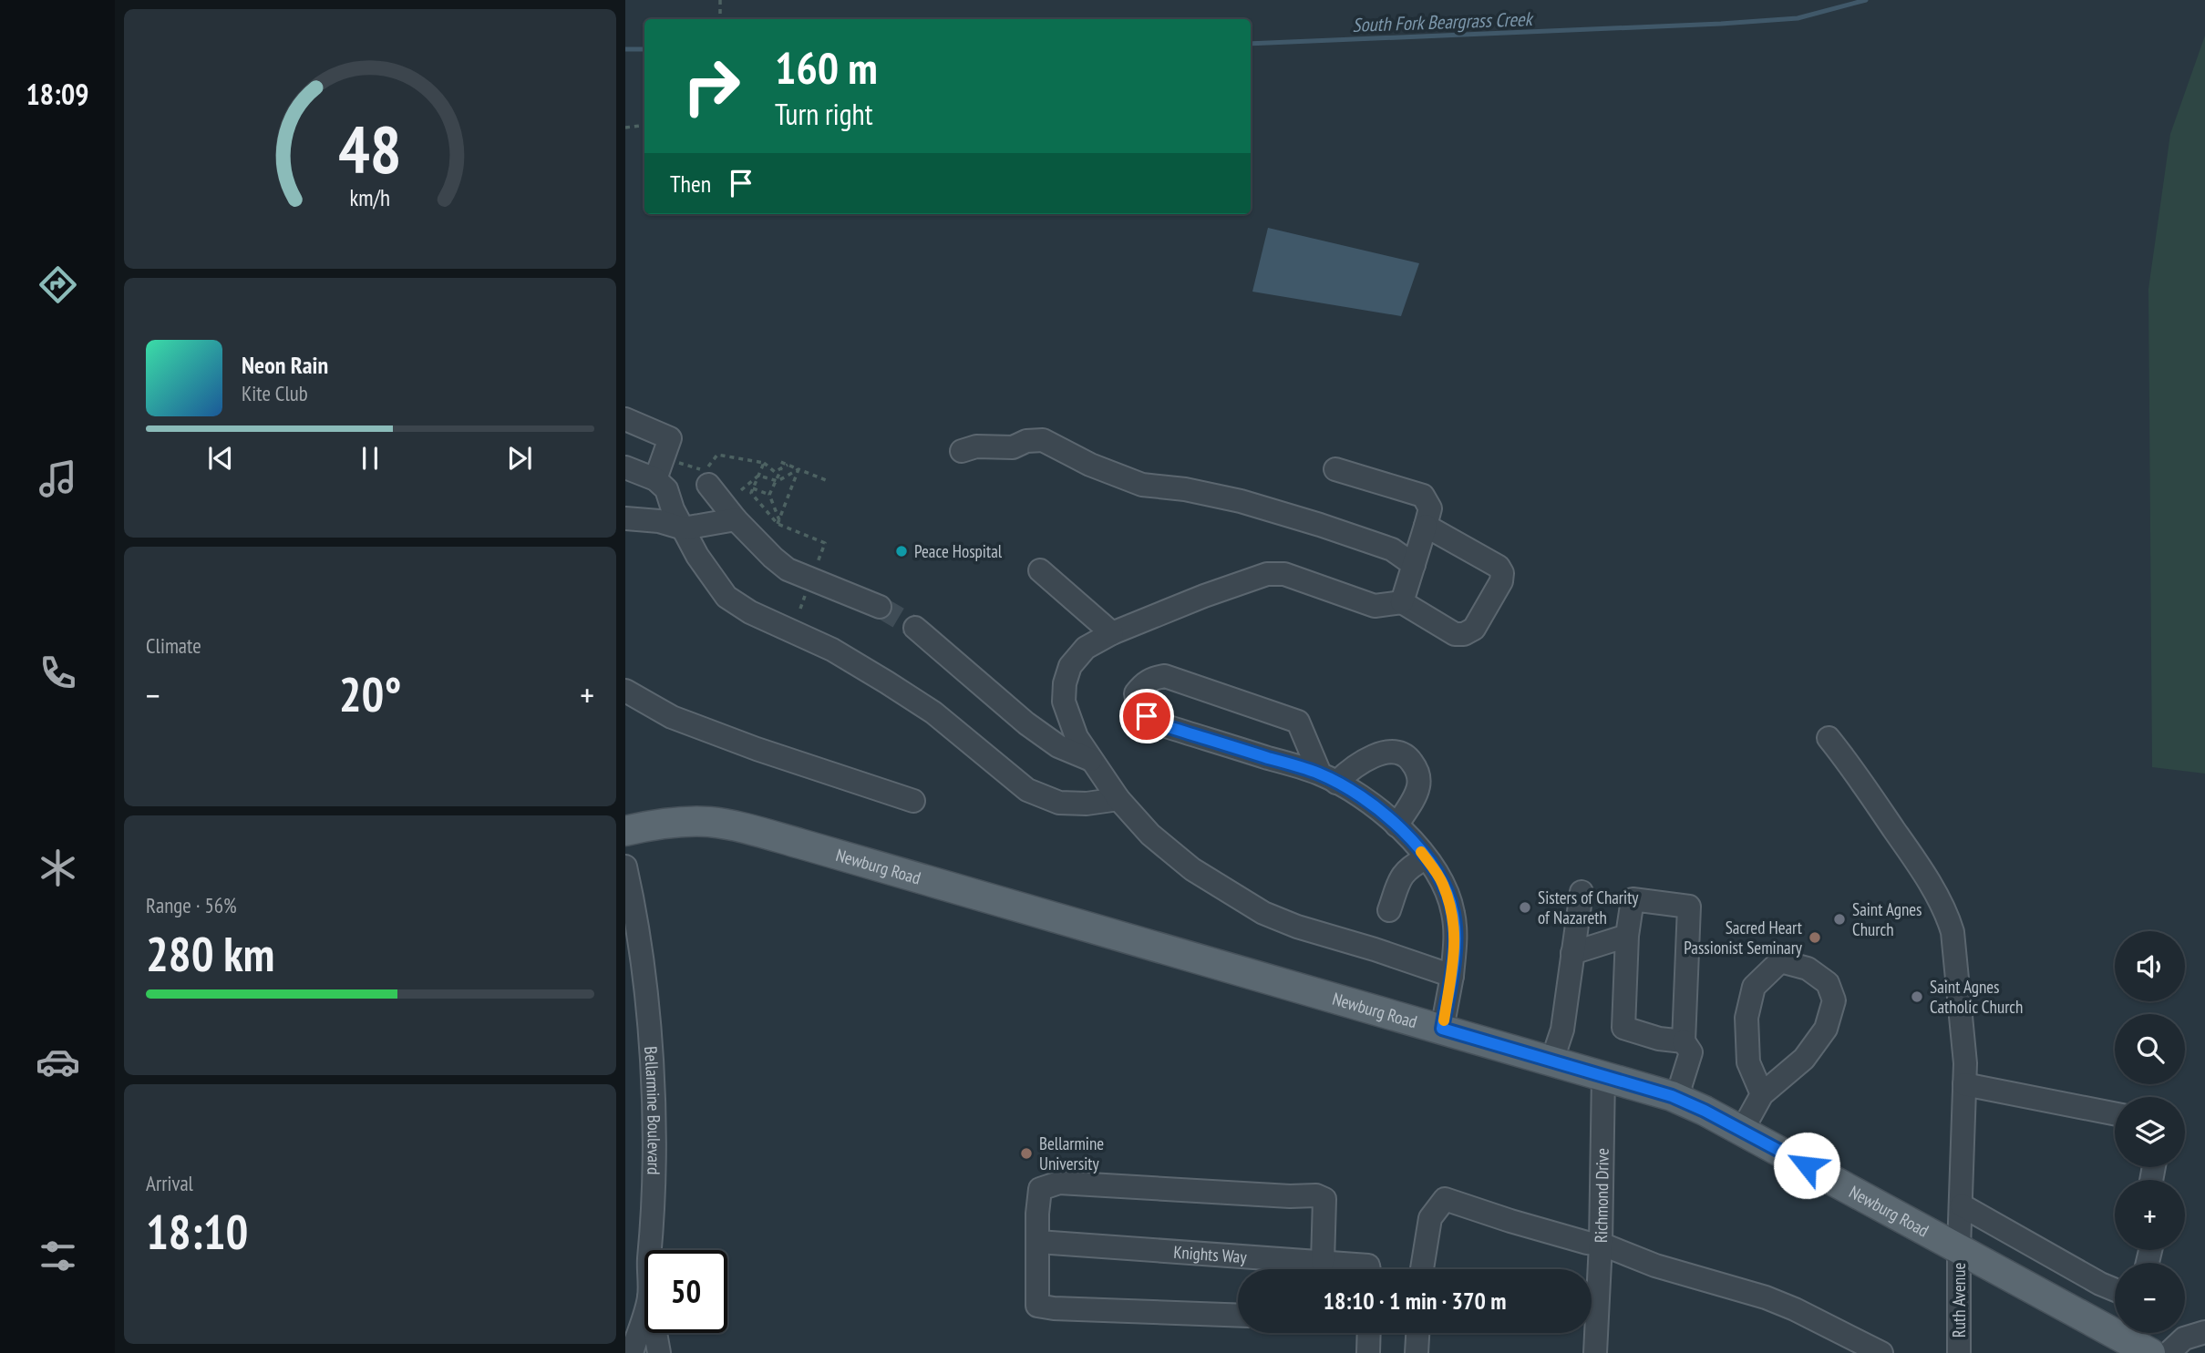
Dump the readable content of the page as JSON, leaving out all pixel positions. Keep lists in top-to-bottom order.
{
  "streets": {
    "main road": ["Newburg Road"],
    "street": [
      "Bellarmine Boulevard",
      "Richmond Drive",
      "Knights Way",
      "Ruth Avenue"
    ]
  },
  "crossings": [
    ["Newburg Road", "Richmond Drive"],
    ["Newburg Road", "Ruth Avenue"]
  ],
  "water": ["South Fork Beargrass Creek"],
  "places": [
    "Peace Hospital",
    "Sisters of Charity of Nazareth",
    "Saint Agnes Church",
    "Sacred Heart Passionist Seminary",
    "Saint Agnes Catholic Church",
    "Bellarmine University"
  ],
  "page": {
    "tabs": "18:09",
    "turn": ["160 m", "Turn right"],
    "then": "Then",
    "song": ["Neon Rain", "Kite Club"],
    "tile": [
      "Climate",
      ["Range · 56%", "280 km"],
      ["Arrival", "18:10"]
    ],
    "heat": ["−", "20°", "+"],
    "map_buttons": ["+", "−"],
    "limit": "50",
    "trip": "18:10 · 1 min · 370 m",
    "gauge": ["48", "km/h"]
  }
}
